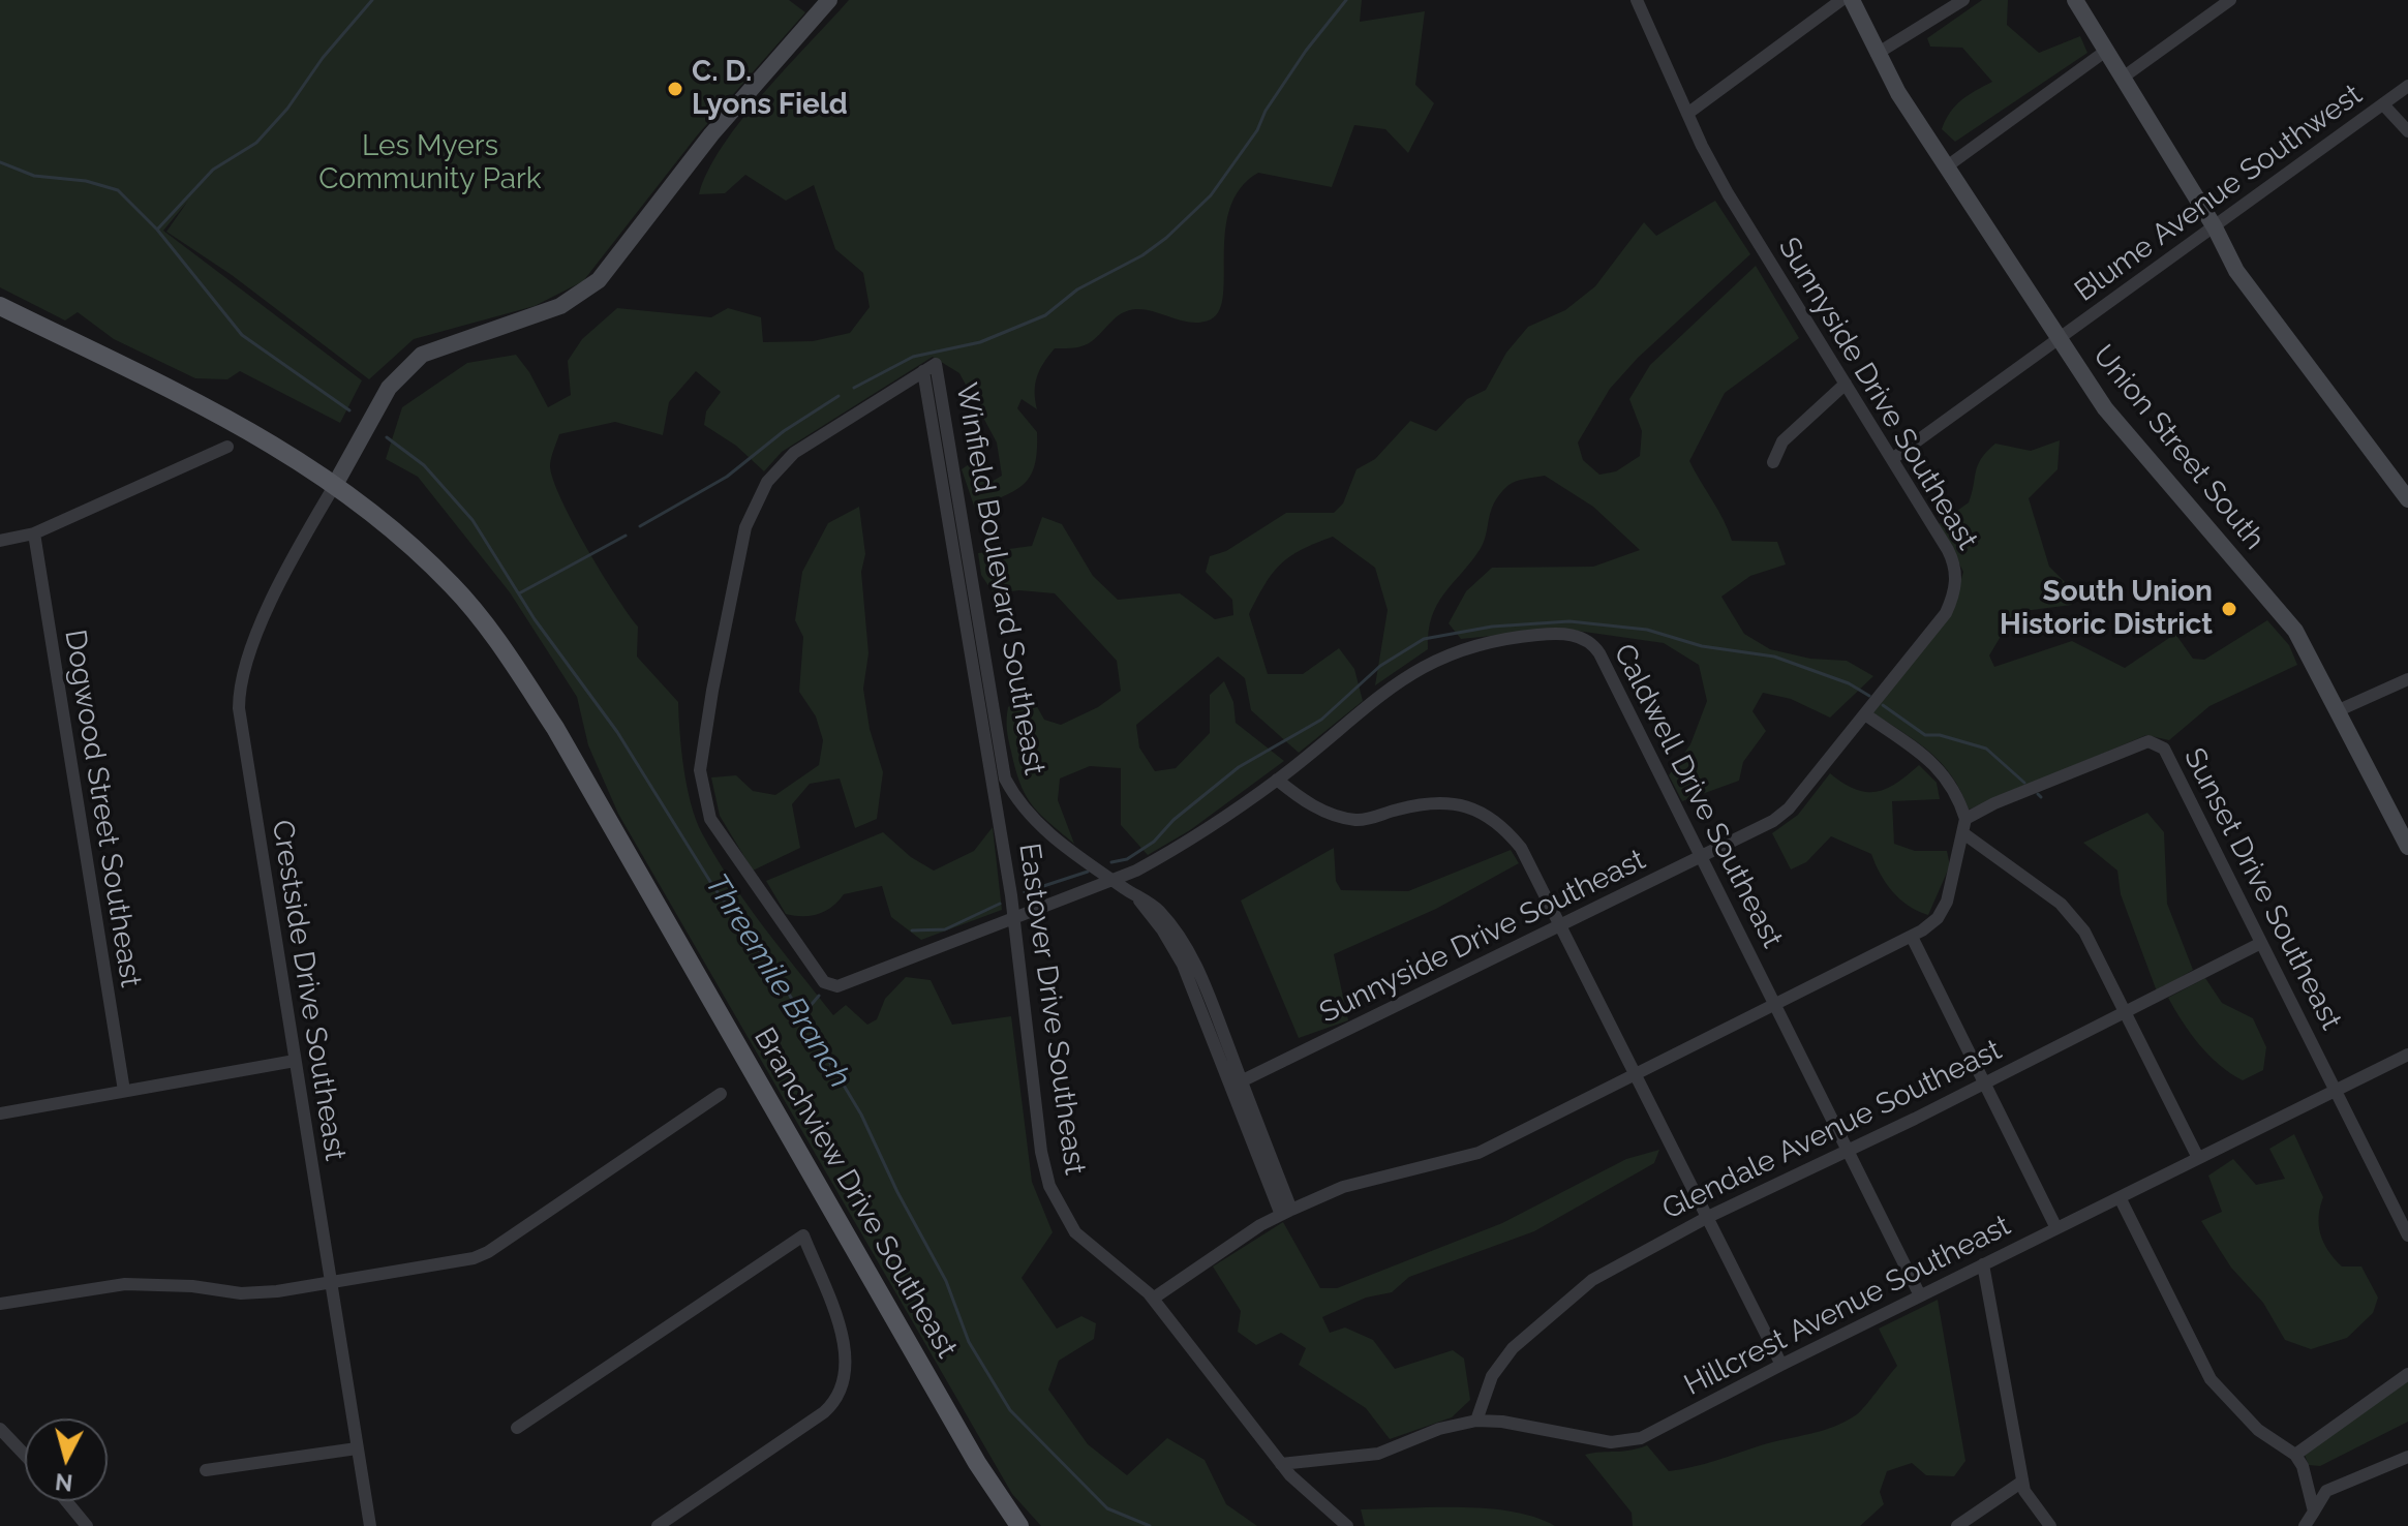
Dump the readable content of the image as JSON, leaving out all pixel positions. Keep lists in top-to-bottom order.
{
  "streets": {
    "main road": ["Branchview Drive Southeast"],
    "street": [
      "Blume Avenue Southwest",
      "Sunnyside Drive Southeast",
      "Union Street South",
      "Winfield Boulevard Southeast",
      "Caldwell Drive Southeast",
      "Dogwood Street Southeast",
      "Sunset Drive Southeast",
      "Crestside Drive Southeast",
      "Eastover Drive Southeast",
      "Glendale Avenue Southeast",
      "Hillcrest Avenue Southeast"
    ]
  },
  "crossings": [
    ["Blume Avenue Southwest", "Sunnyside Drive Southeast"],
    ["Blume Avenue Southwest", "Union Street South"],
    ["Sunnyside Drive Southeast", "Winfield Boulevard Southeast"],
    ["Sunnyside Drive Southeast", "Caldwell Drive Southeast"],
    ["Winfield Boulevard Southeast", "Caldwell Drive Southeast"],
    ["Winfield Boulevard Southeast", "Eastover Drive Southeast"],
    ["Caldwell Drive Southeast", "Eastover Drive Southeast"],
    ["Caldwell Drive Southeast", "Glendale Avenue Southeast"],
    ["Caldwell Drive Southeast", "Hillcrest Avenue Southeast"],
    ["Sunset Drive Southeast", "Glendale Avenue Southeast"],
    ["Sunset Drive Southeast", "Hillcrest Avenue Southeast"],
    ["Crestside Drive Southeast", "Branchview Drive Southeast"],
    ["Eastover Drive Southeast", "Hillcrest Avenue Southeast"],
    ["Glendale Avenue Southeast", "Hillcrest Avenue Southeast"]
  ],
  "water": ["Threemile Branch"],
  "parks": ["Les Myers Community Park"],
  "places": ["C. D. Lyons Field", "South Union Historic District"],
  "north": "bottom"
}
